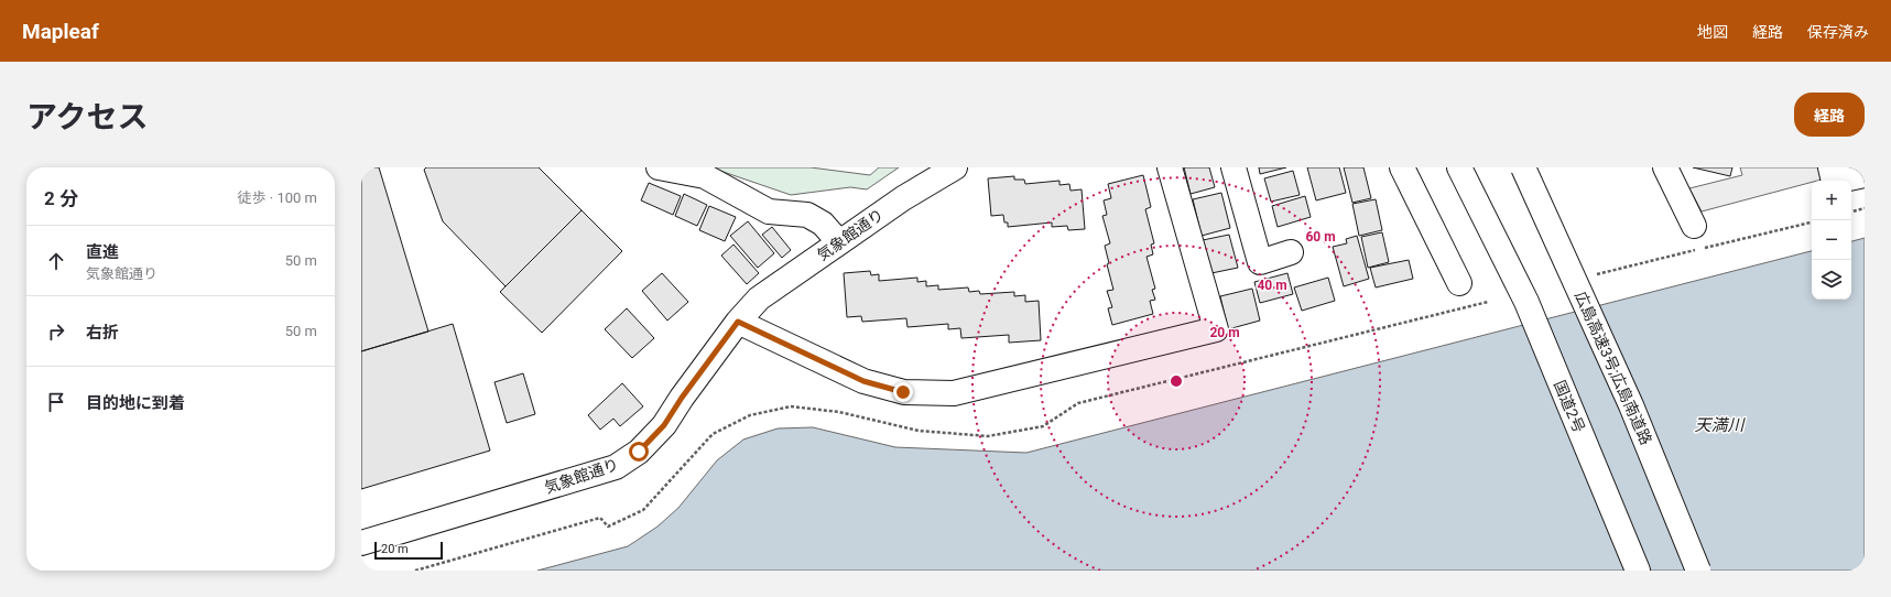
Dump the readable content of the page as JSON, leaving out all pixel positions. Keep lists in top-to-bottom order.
{
  "streets": {
    "main road": ["気象館通り", "広島高速3号;広島南道路", "国道2号"]
  },
  "water": ["天満川"],
  "scale_bar": "20 m",
  "page": {
    "header": "Mapleaf",
    "nav": ["地図", "経路", "保存済み"],
    "title": "アクセス",
    "buttons": "経路",
    "heading": ["2 分", "徒歩 · 100 m"],
    "map_buttons": ["+", "−"],
    "list": [
      ["直進", "気象館通り", "50 m"],
      ["右折", "50 m"],
      "目的地に到着"
    ],
    "scale": "20 m"
  },
  "rings": ["60 m", "40 m", "20 m"]
}
